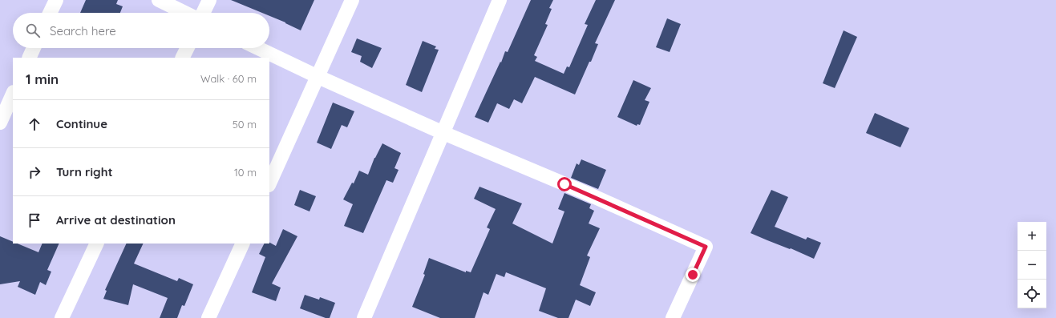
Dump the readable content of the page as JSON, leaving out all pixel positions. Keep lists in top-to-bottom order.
{
  "page": {
    "search": "Search here",
    "heading": ["1 min", "Walk · 60 m"],
    "list": [
      ["Continue", "50 m"],
      ["Turn right", "10 m"],
      "Arrive at destination"
    ],
    "map_buttons": ["+", "−"]
  }
}
